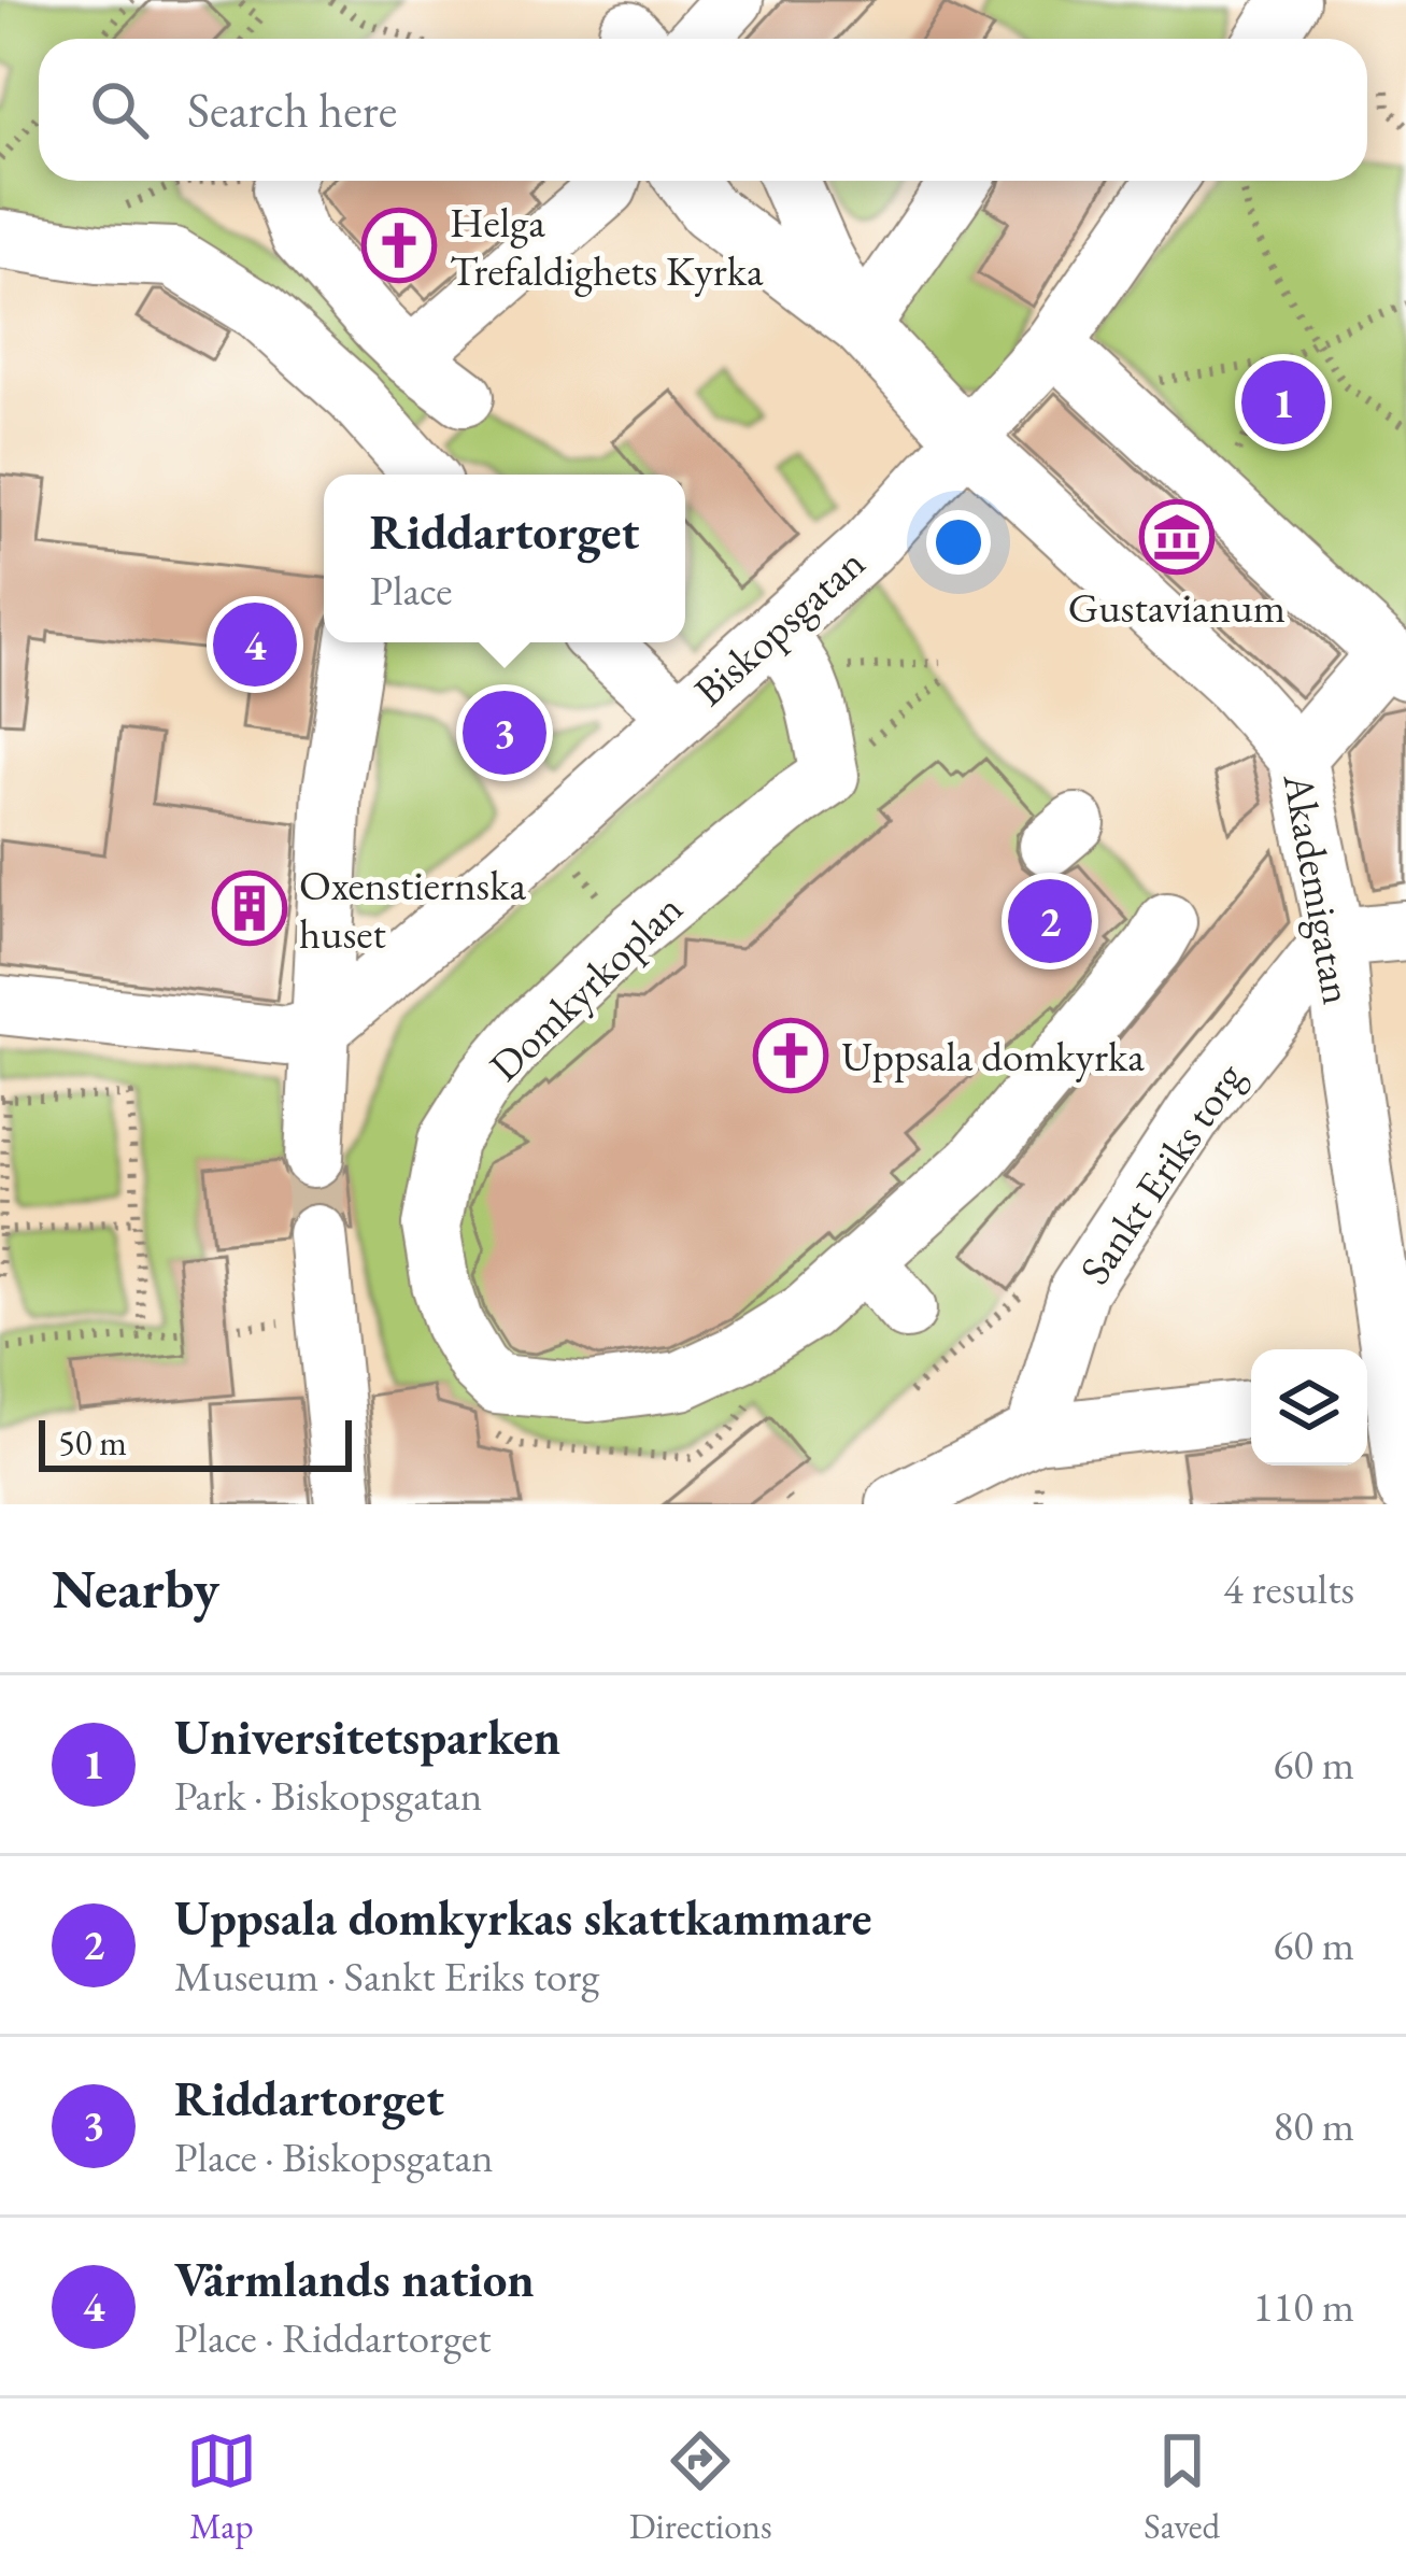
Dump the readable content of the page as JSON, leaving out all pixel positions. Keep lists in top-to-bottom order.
{
  "streets": {
    "street": [
      "Biskopsgatan",
      "Akademigatan",
      "Domkyrkoplan",
      "Sankt Eriks torg"
    ]
  },
  "crossings": [
    ["Biskopsgatan", "Akademigatan"],
    ["Akademigatan", "Sankt Eriks torg"]
  ],
  "places": {
    "church": ["Helga Trefaldighets Kyrka", "Uppsala domkyrka"],
    "museum": ["Gustavianum"],
    "building": ["Oxenstiernska huset"]
  },
  "scale_bar": "50 m",
  "page": {
    "search": "Search here",
    "pins": [
      "1",
      "4",
      "3",
      "2"
    ],
    "popup": ["Riddartorget", "Place"],
    "scale": "50 m",
    "heading": ["Nearby", "4 results"],
    "list": [
      {
        "mark": "1",
        "name": "Universitetsparken",
        "note": "Park · Biskopsgatan",
        "value": "60 m"
      },
      {
        "mark": "2",
        "name": "Uppsala domkyrkas skattkammare",
        "note": "Museum · Sankt Eriks torg",
        "value": "60 m"
      },
      {
        "mark": "3",
        "name": "Riddartorget",
        "note": "Place · Biskopsgatan",
        "value": "80 m"
      },
      {
        "mark": "4",
        "name": "Värmlands nation",
        "note": "Place · Riddartorget",
        "value": "110 m"
      }
    ],
    "nav": ["Map", "Directions", "Saved"]
  }
}
